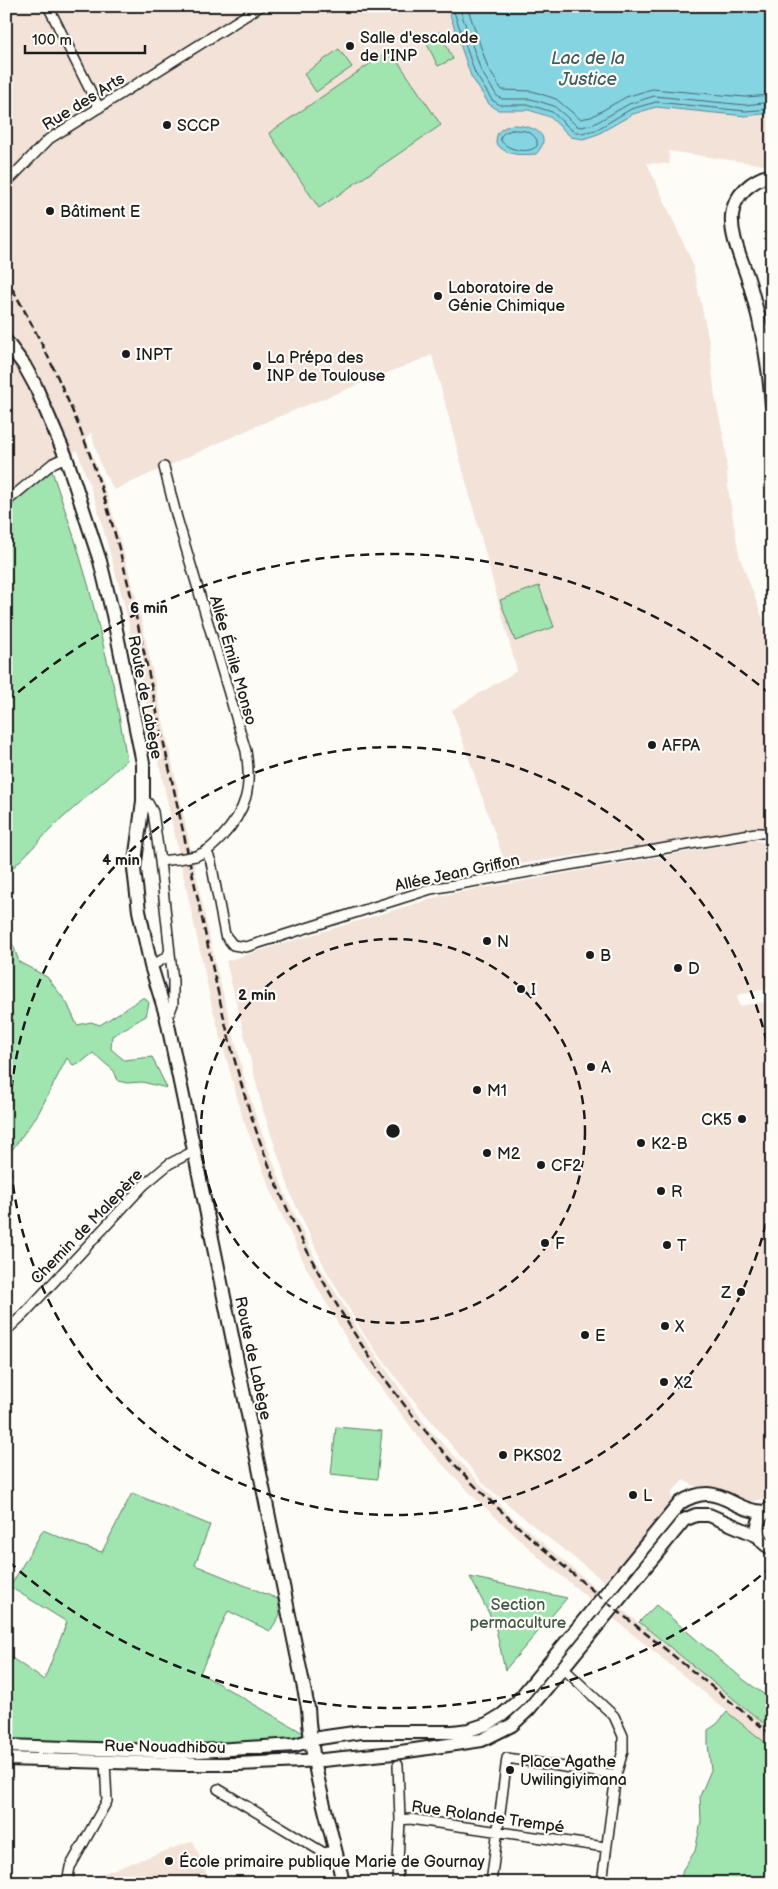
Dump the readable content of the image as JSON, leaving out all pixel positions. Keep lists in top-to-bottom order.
{
  "streets": {
    "main road": ["Route de Labège", "Rue Nouadhibou"],
    "street": [
      "Rue des Arts",
      "Allée Émile Monso",
      "Allée Jean Griffon",
      "Chemin de Malepère",
      "Rue Rolande Trempé"
    ]
  },
  "crossings": [
    ["Allée Émile Monso", "Allée Jean Griffon"],
    ["Route de Labège", "Chemin de Malepère"],
    ["Route de Labège", "Rue Nouadhibou"]
  ],
  "water": ["Lac de la Justice"],
  "parks": ["Section permaculture"],
  "places": [
    "Salle d'escalade de l'INP",
    "SCCP",
    "Bâtiment E",
    "Laboratoire de Génie Chimique",
    "INPT",
    "La Prépa des INP de Toulouse",
    "AFPA",
    "N",
    "B",
    "D",
    "I",
    "A",
    "M1",
    "CK5",
    "K2-B",
    "M2",
    "CF2",
    "R",
    "F",
    "T",
    "Z",
    "X",
    "E",
    "X2",
    "PKS02",
    "L",
    "Place Agathe Uwilingiyimana",
    "École primaire publique Marie de Gournay"
  ],
  "scale_bar": "100 m",
  "rings": ["6 min", "4 min", "2 min"]
}
